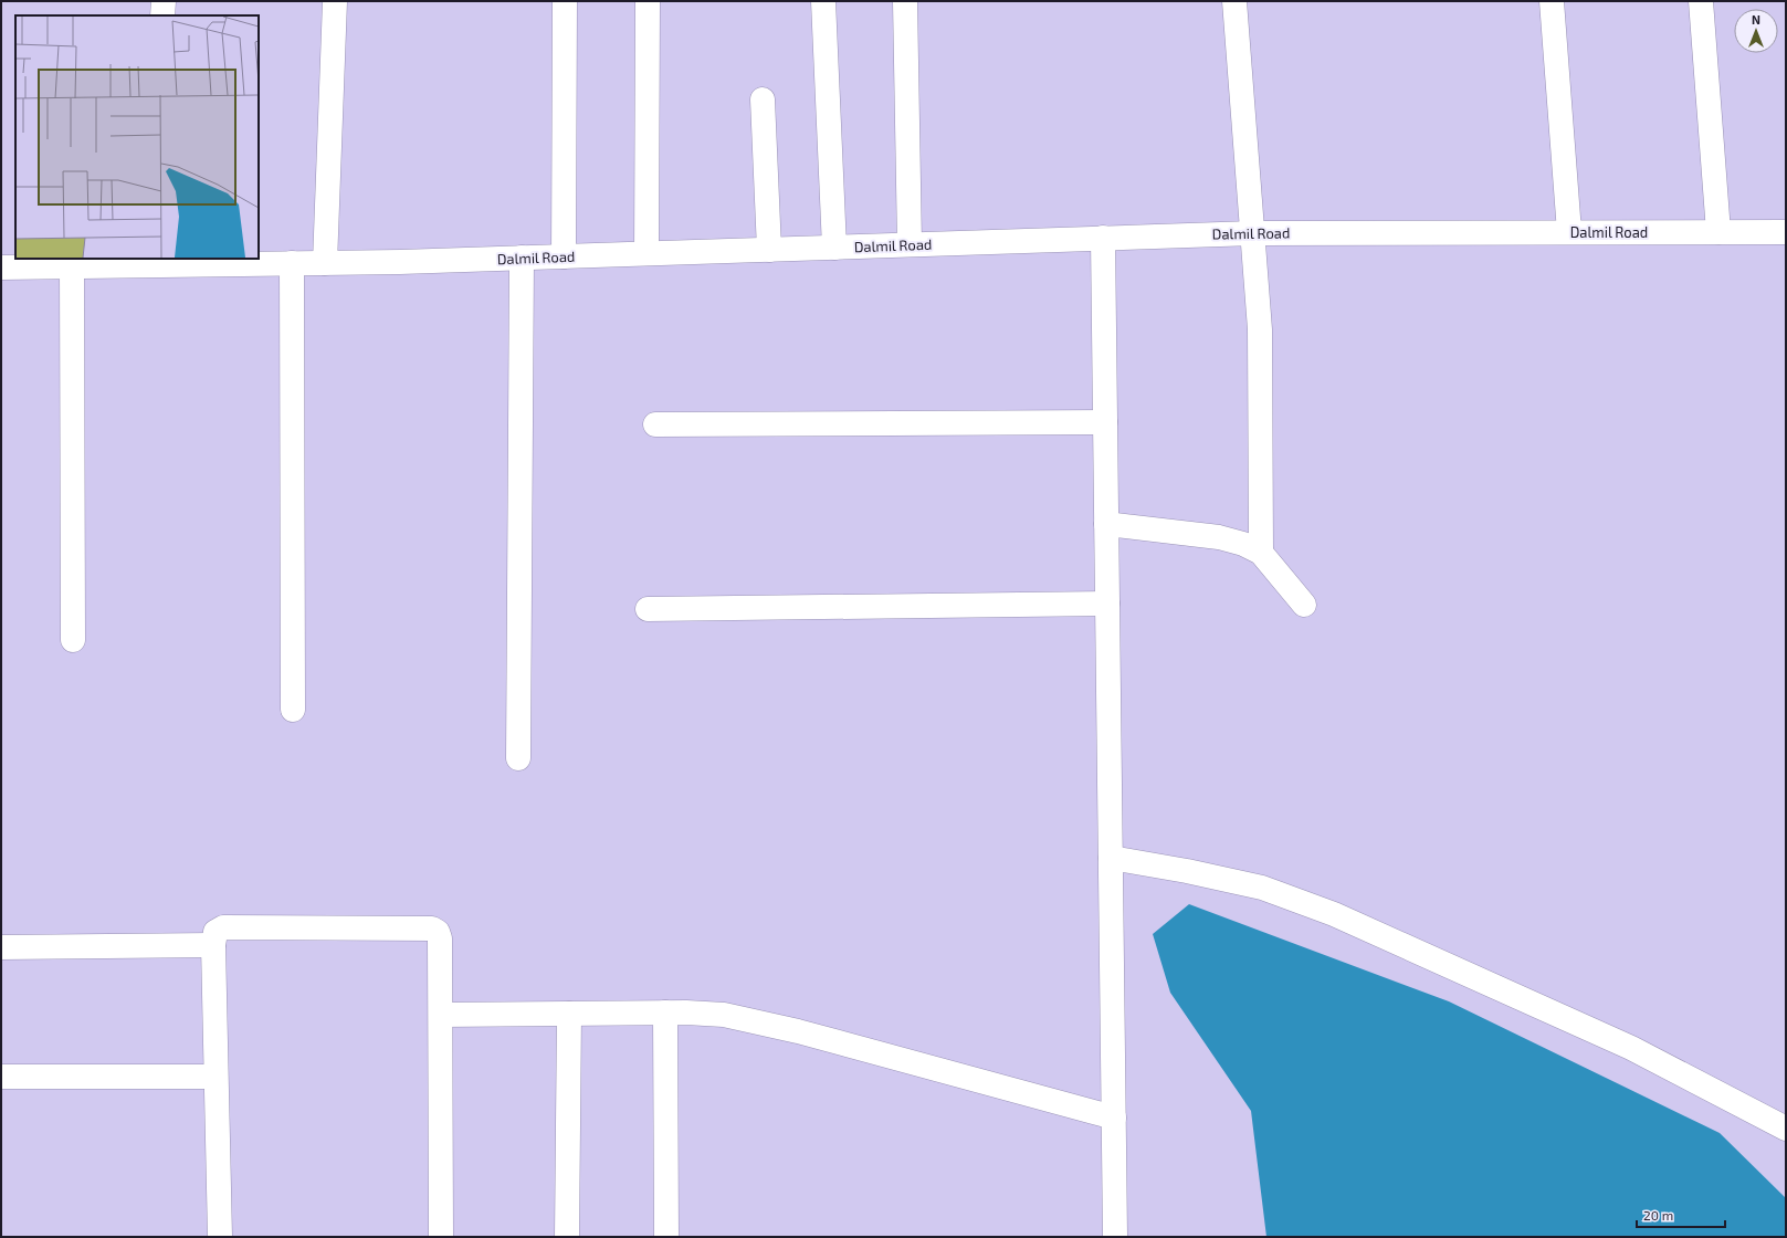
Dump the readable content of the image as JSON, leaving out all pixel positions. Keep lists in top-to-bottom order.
{
  "streets": {
    "street": ["Dalmil Road"]
  },
  "scale_bar": "20 m",
  "north": "top"
}
